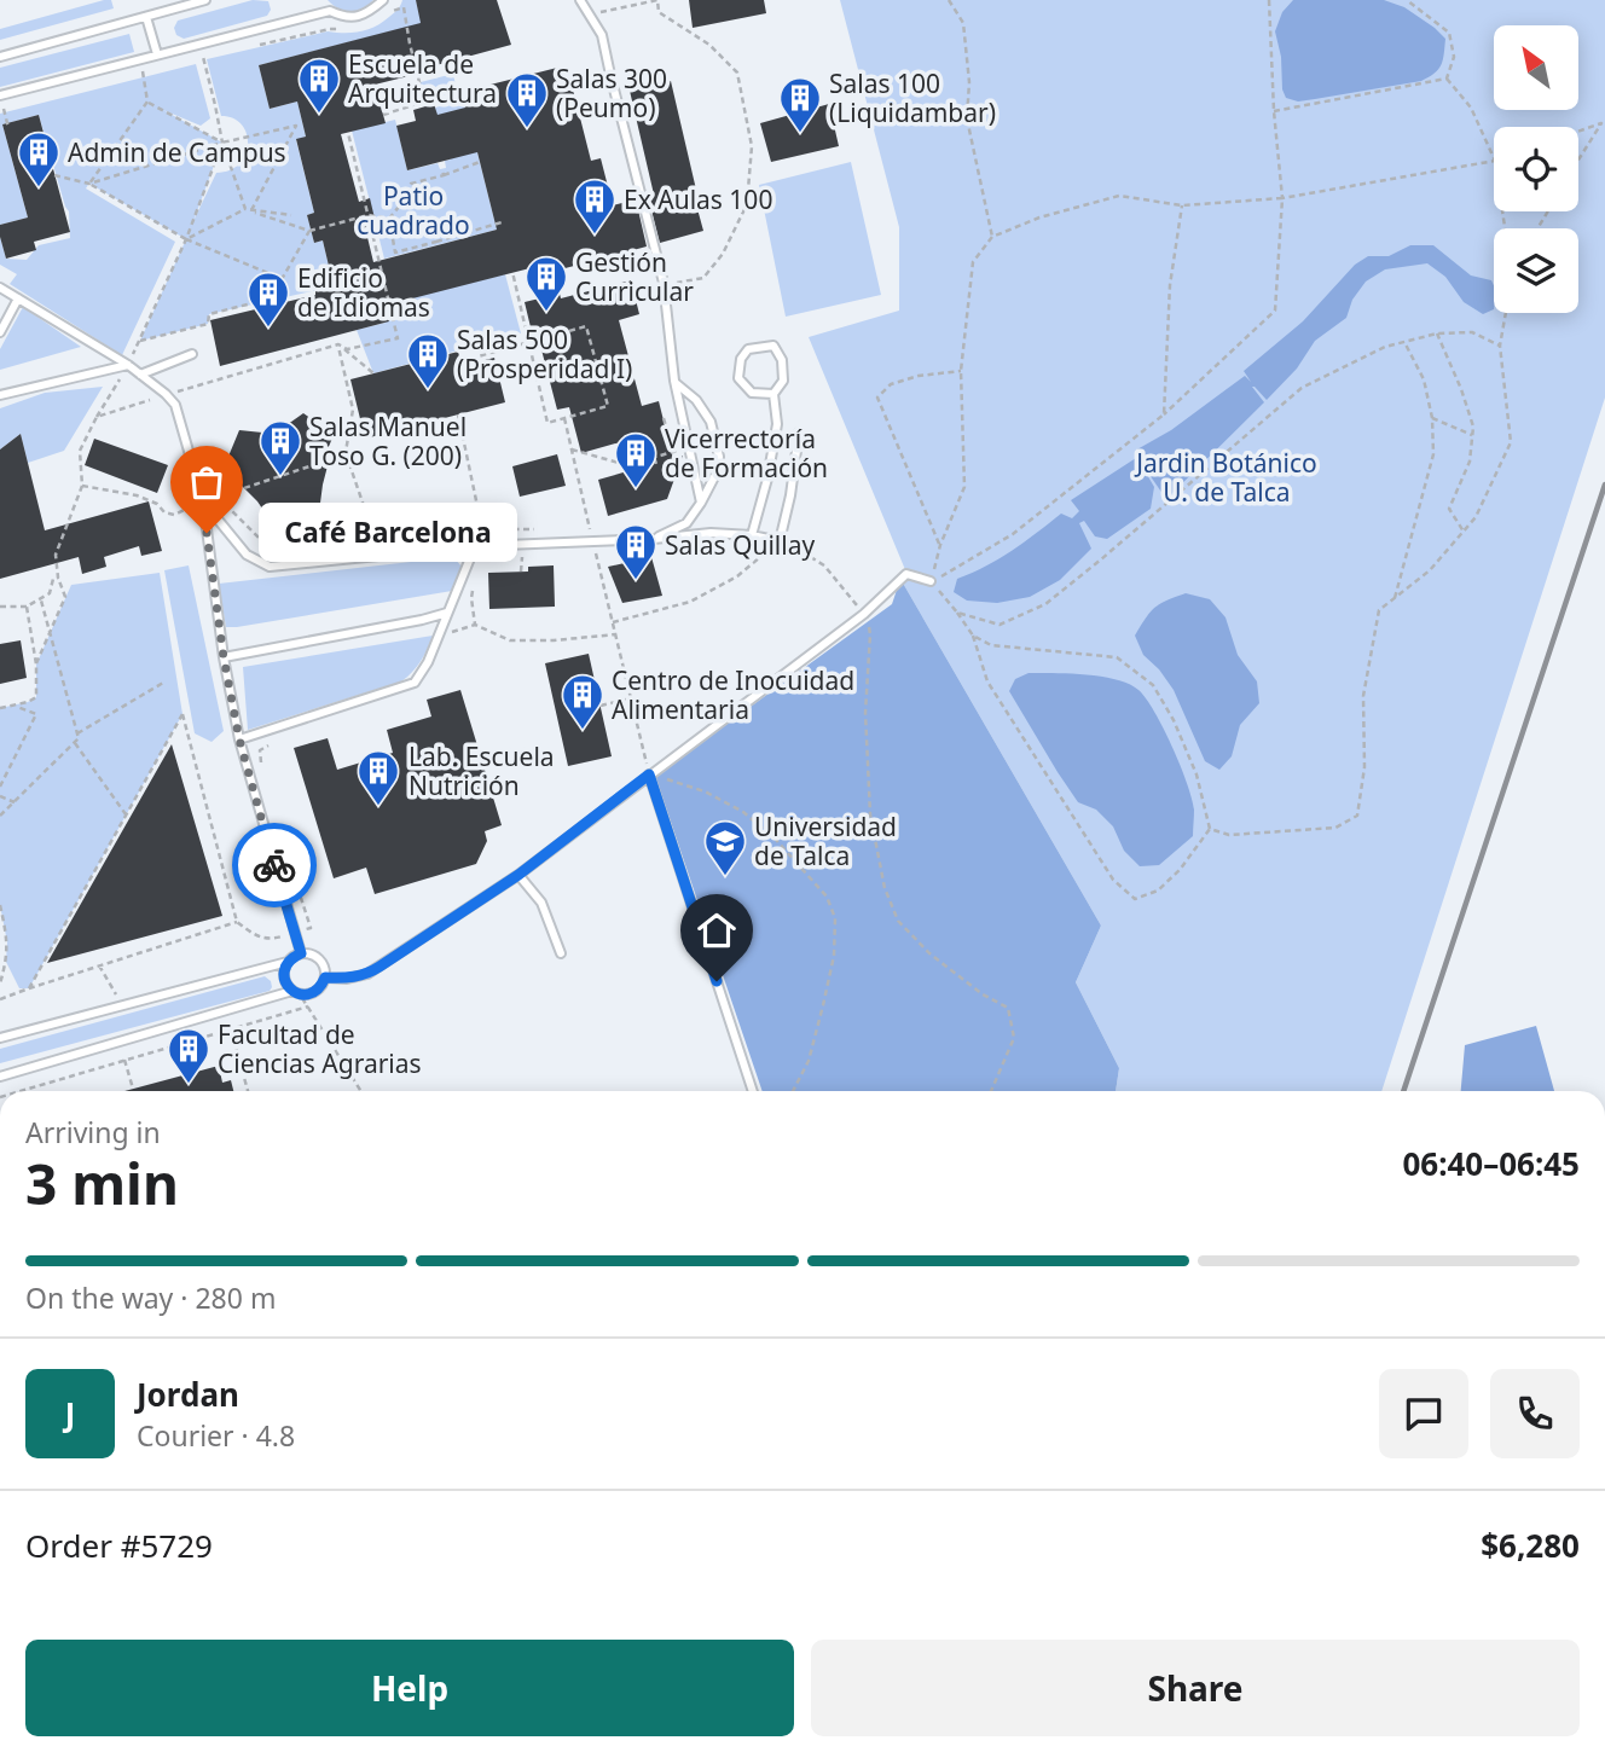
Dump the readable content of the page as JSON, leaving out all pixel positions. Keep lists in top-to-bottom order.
{
  "parks": ["Patio cuadrado", "Jardin Botánico U. de Talca"],
  "places": {
    "building": [
      "Escuela de Arquitectura",
      "Salas 300 (Peumo)",
      "Salas 100 (Liquidambar)",
      "Admin de Campus",
      "Ex Aulas 100",
      "Gestión Curricular",
      "Edificio de Idiomas",
      "Salas 500 (Prosperidad I)",
      "Salas Manuel Toso G. (200)",
      "Vicerrectoría de Formación",
      "Salas Quillay",
      "Centro de Inocuidad Alimentaria",
      "Lab. Escuela Nutrición",
      "Facultad de Ciencias Agrarias"
    ],
    "other": ["Café Barcelona"],
    "school or university": ["Universidad de Talca"]
  },
  "north": "top left",
  "page": {
    "bubble": "Café Barcelona",
    "heading": ["3 min", "Arriving in", "06:40–06:45"],
    "panel": [
      "Jordan",
      "Courier · 4.8",
      "Order #5729",
      "$6,280"
    ],
    "bar": "On the way · 280 m",
    "round": "J",
    "buttons": ["Help", "Share"]
  }
}
